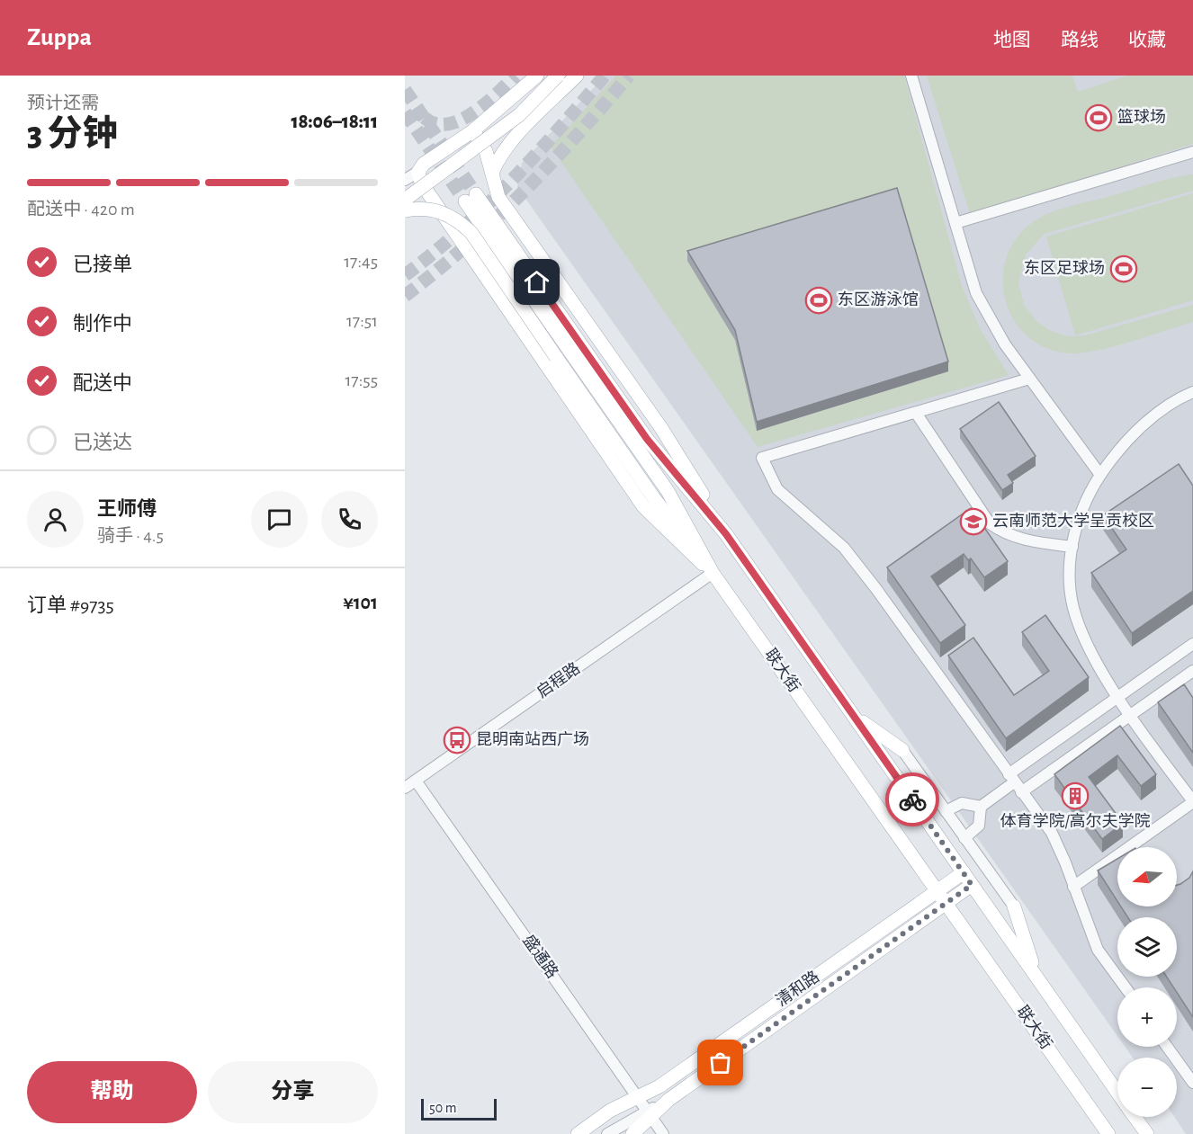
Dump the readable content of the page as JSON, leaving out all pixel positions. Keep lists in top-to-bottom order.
{
  "streets": {
    "main road": ["联大街", "清和路"],
    "street": ["启程路", "盛通路"]
  },
  "crossings": [
    ["联大街", "启程路"],
    ["联大街", "清和路"],
    ["启程路", "盛通路"],
    ["盛通路", "清和路"]
  ],
  "places": {
    "sports": ["篮球场", "东区足球场", "东区游泳馆"],
    "school or university": ["云南师范大学呈贡校区"],
    "bus stop": ["昆明南站西广场"],
    "building": ["体育学院/高尔夫学院"]
  },
  "scale_bar": "50 m",
  "north": "left",
  "page": {
    "header": "Zuppa",
    "nav": ["地图", "路线", "收藏"],
    "heading": ["3 分钟", "预计还需", "18:06–18:11"],
    "panel": [
      "王师傅",
      "骑手 · 4.5",
      "订单 #9735",
      "¥101"
    ],
    "bar": "配送中 · 420 m",
    "list": [
      ["已接单", "17:45"],
      ["制作中", "17:51"],
      ["配送中", "17:55"],
      "已送达"
    ],
    "map_buttons": ["+", "−"],
    "buttons": ["帮助", "分享"],
    "scale": "50 m"
  }
}
